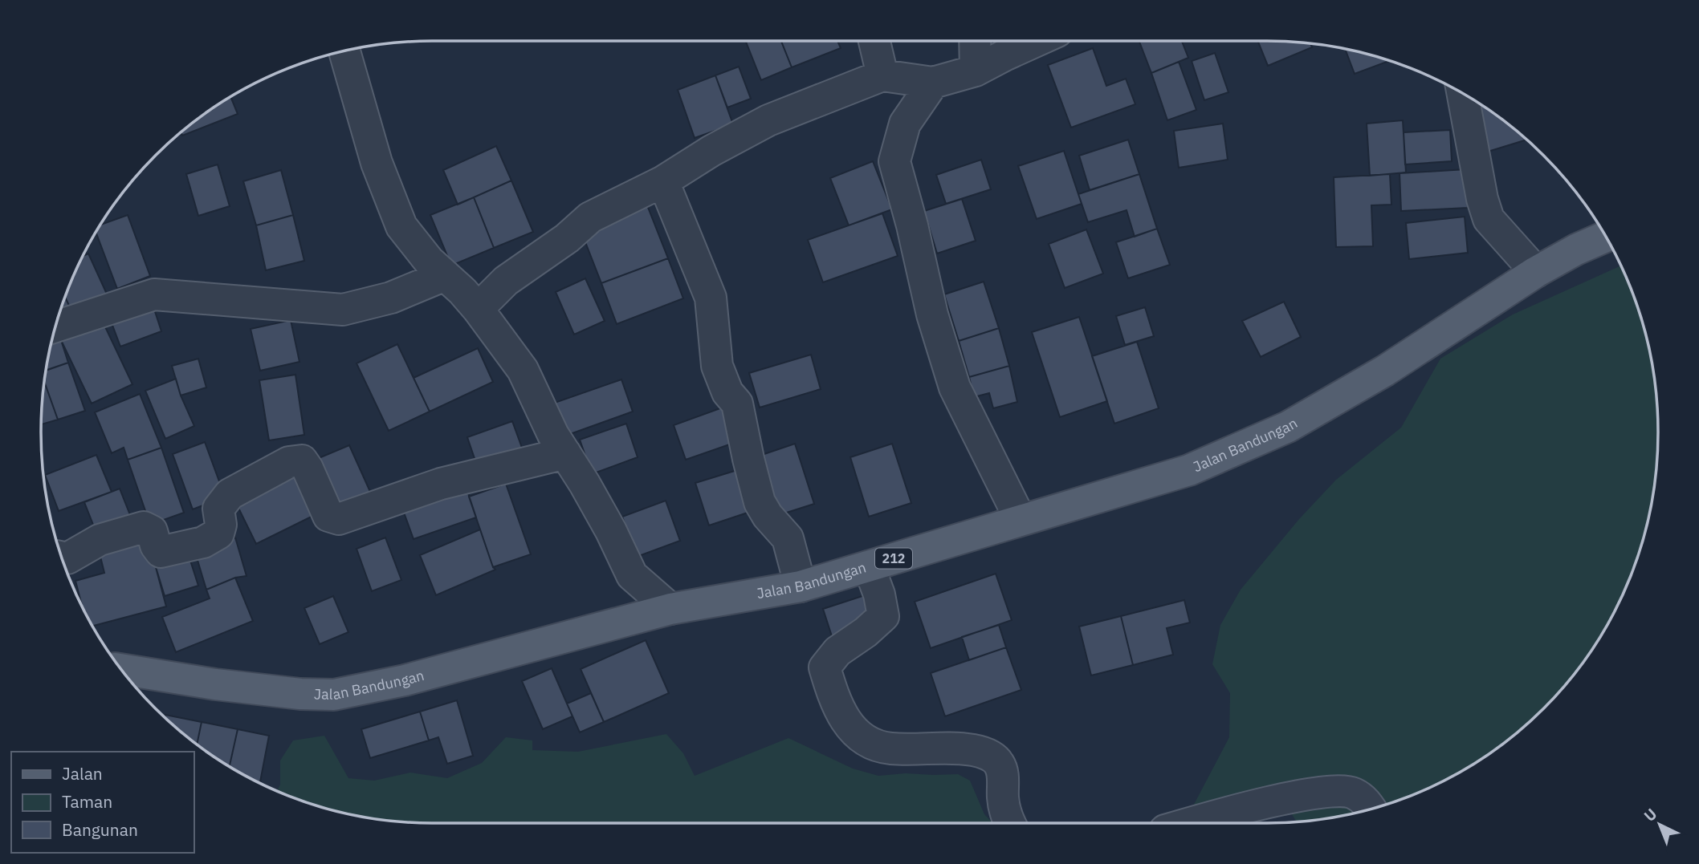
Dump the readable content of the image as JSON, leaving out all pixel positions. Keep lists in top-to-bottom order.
{
  "streets": {
    "main road": ["Jalan Bandungan", "212"]
  },
  "legend": ["Jalan", "Taman", "Bangunan"],
  "north": "top left"
}
